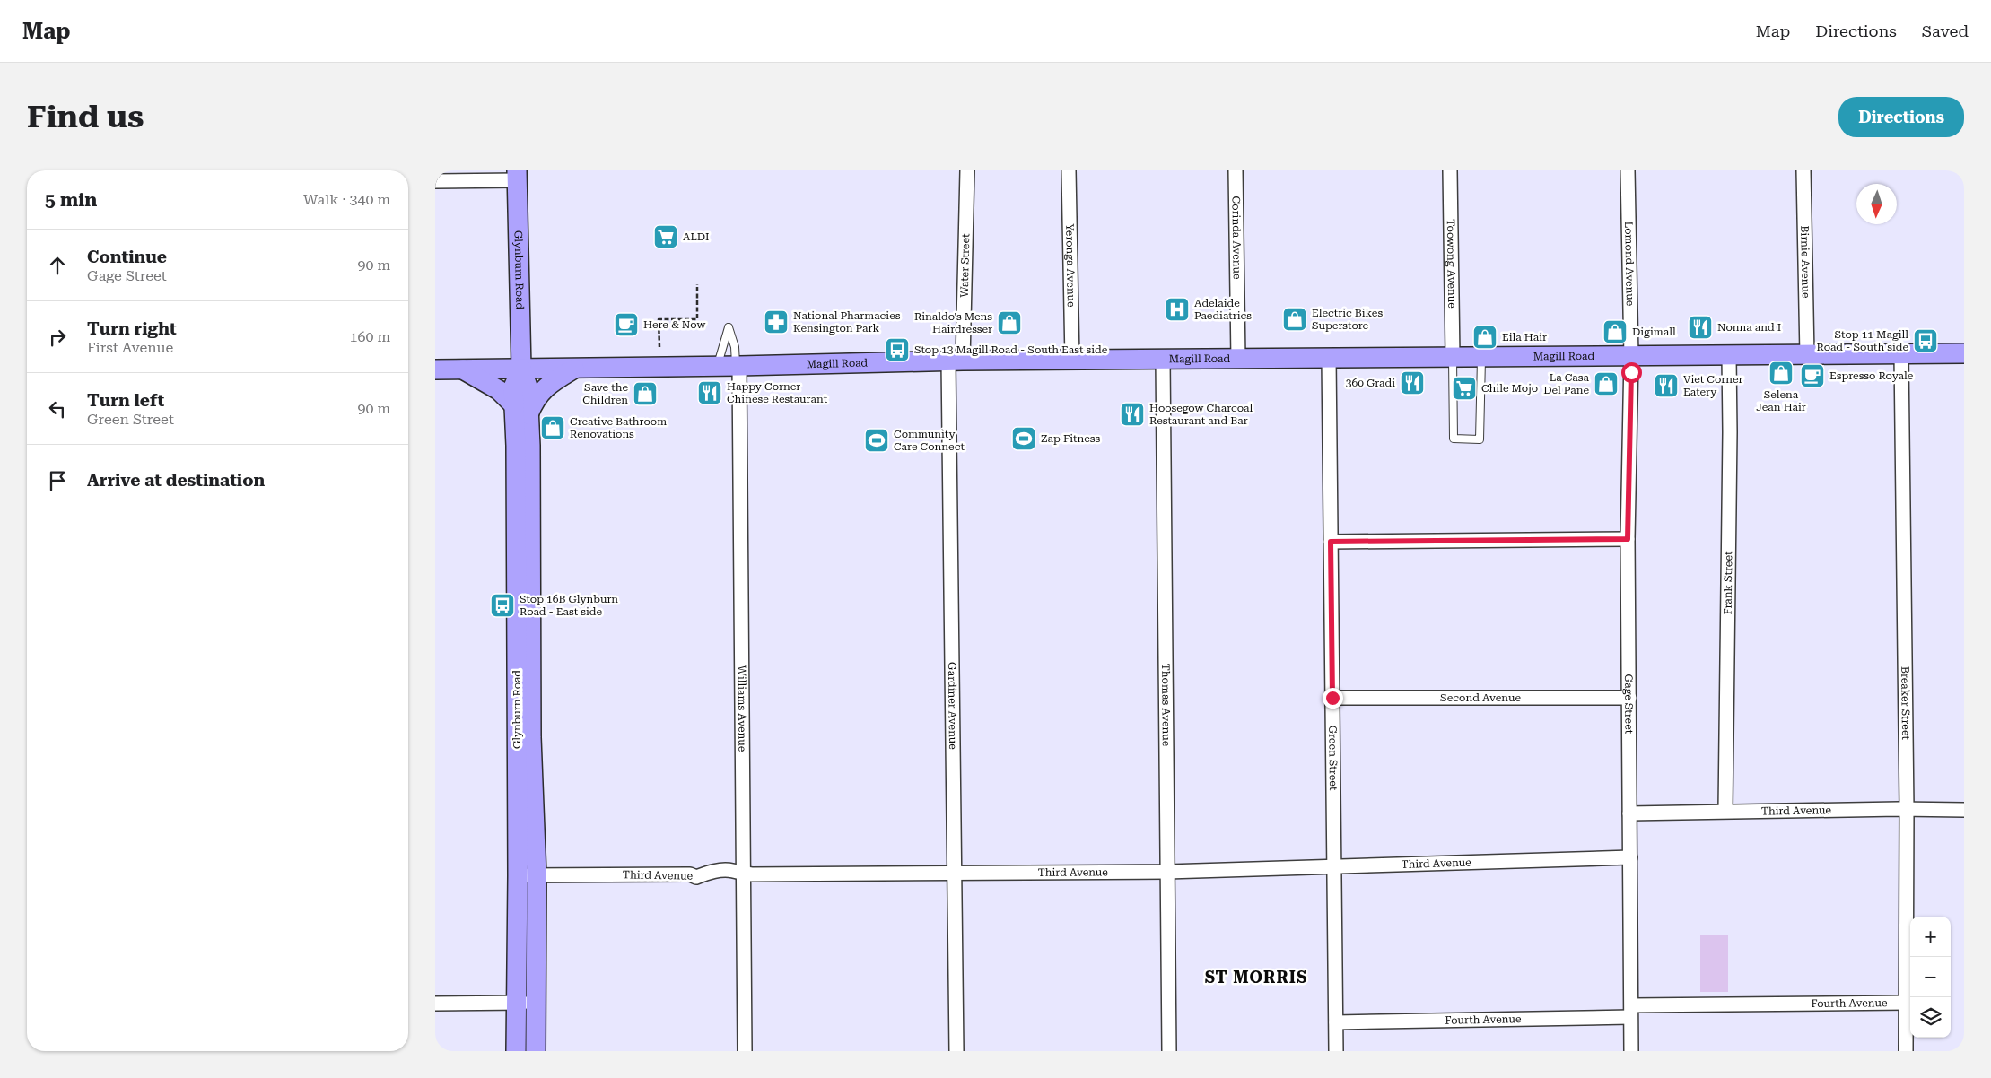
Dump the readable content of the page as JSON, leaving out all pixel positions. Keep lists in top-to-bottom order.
{
  "streets": {
    "main road": ["Glynburn Road", "Magill Road"],
    "street": [
      "Corinda Avenue",
      "Birnie Avenue",
      "Toowong Avenue",
      "Lomond Avenue",
      "Water Street",
      "Yeronga Avenue",
      "Frank Street",
      "Second Avenue",
      "Breaker Street",
      "Gage Street",
      "Gardiner Avenue",
      "Thomas Avenue",
      "Williams Avenue",
      "Green Street",
      "Third Avenue",
      "Fourth Avenue"
    ]
  },
  "crossings": [
    ["Corinda Avenue", "Magill Road"],
    ["Birnie Avenue", "Magill Road"],
    ["Toowong Avenue", "Magill Road"],
    ["Lomond Avenue", "Magill Road"],
    ["Lomond Avenue", "Gage Street"],
    ["Water Street", "Magill Road"],
    ["Water Street", "Gardiner Avenue"],
    ["Yeronga Avenue", "Magill Road"],
    ["Glynburn Road", "Magill Road"],
    ["Glynburn Road", "Third Avenue"],
    ["Magill Road", "Frank Street"],
    ["Magill Road", "Breaker Street"],
    ["Magill Road", "Gage Street"],
    ["Magill Road", "Gardiner Avenue"],
    ["Magill Road", "Thomas Avenue"],
    ["Magill Road", "Williams Avenue"],
    ["Magill Road", "Green Street"],
    ["Frank Street", "Third Avenue"],
    ["Second Avenue", "Gage Street"],
    ["Second Avenue", "Green Street"],
    ["Breaker Street", "Third Avenue"],
    ["Breaker Street", "Fourth Avenue"],
    ["Gage Street", "Third Avenue"],
    ["Gage Street", "Fourth Avenue"],
    ["Gardiner Avenue", "Third Avenue"],
    ["Thomas Avenue", "Third Avenue"],
    ["Williams Avenue", "Third Avenue"],
    ["Green Street", "Third Avenue"],
    ["Green Street", "Fourth Avenue"]
  ],
  "districts": ["ST MORRIS"],
  "places": {
    "supermarket": ["ALDI", "Chile Mojo"],
    "hospital": ["Adelaide Paediatrics"],
    "shop": [
      "Electric Bikes Superstore",
      "Rinaldo's Mens Hairdresser",
      "Digimall",
      "Eila Hair",
      "Selena Jean Hair",
      "La Casa Del Pane",
      "Save the Children",
      "Creative Bathroom Renovations"
    ],
    "pharmacy": ["National Pharmacies Kensington Park"],
    "cafe": ["Here & Now", "Espresso Royale"],
    "restaurant": [
      "Nonna and I",
      "360 Gradi",
      "Viet Corner Eatery",
      "Happy Corner Chinese Restaurant",
      "Hoosegow Charcoal Restaurant and Bar"
    ],
    "bus stop": ["Stop 11 Magill Road - South side", "Stop 13 Magill Road - South East side", "Stop 16B Glynburn Road - East side"],
    "sports": ["Zap Fitness", "Community Care Connect"]
  },
  "north": "bottom",
  "page": {
    "header": "Map",
    "nav": ["Map", "Directions", "Saved"],
    "buttons": "Directions",
    "title": "Find us",
    "heading": ["5 min", "Walk · 340 m"],
    "list": [
      ["Continue", "Gage Street", "90 m"],
      ["Turn right", "First Avenue", "160 m"],
      ["Turn left", "Green Street", "90 m"],
      "Arrive at destination"
    ],
    "map_buttons": ["+", "−"]
  }
}
